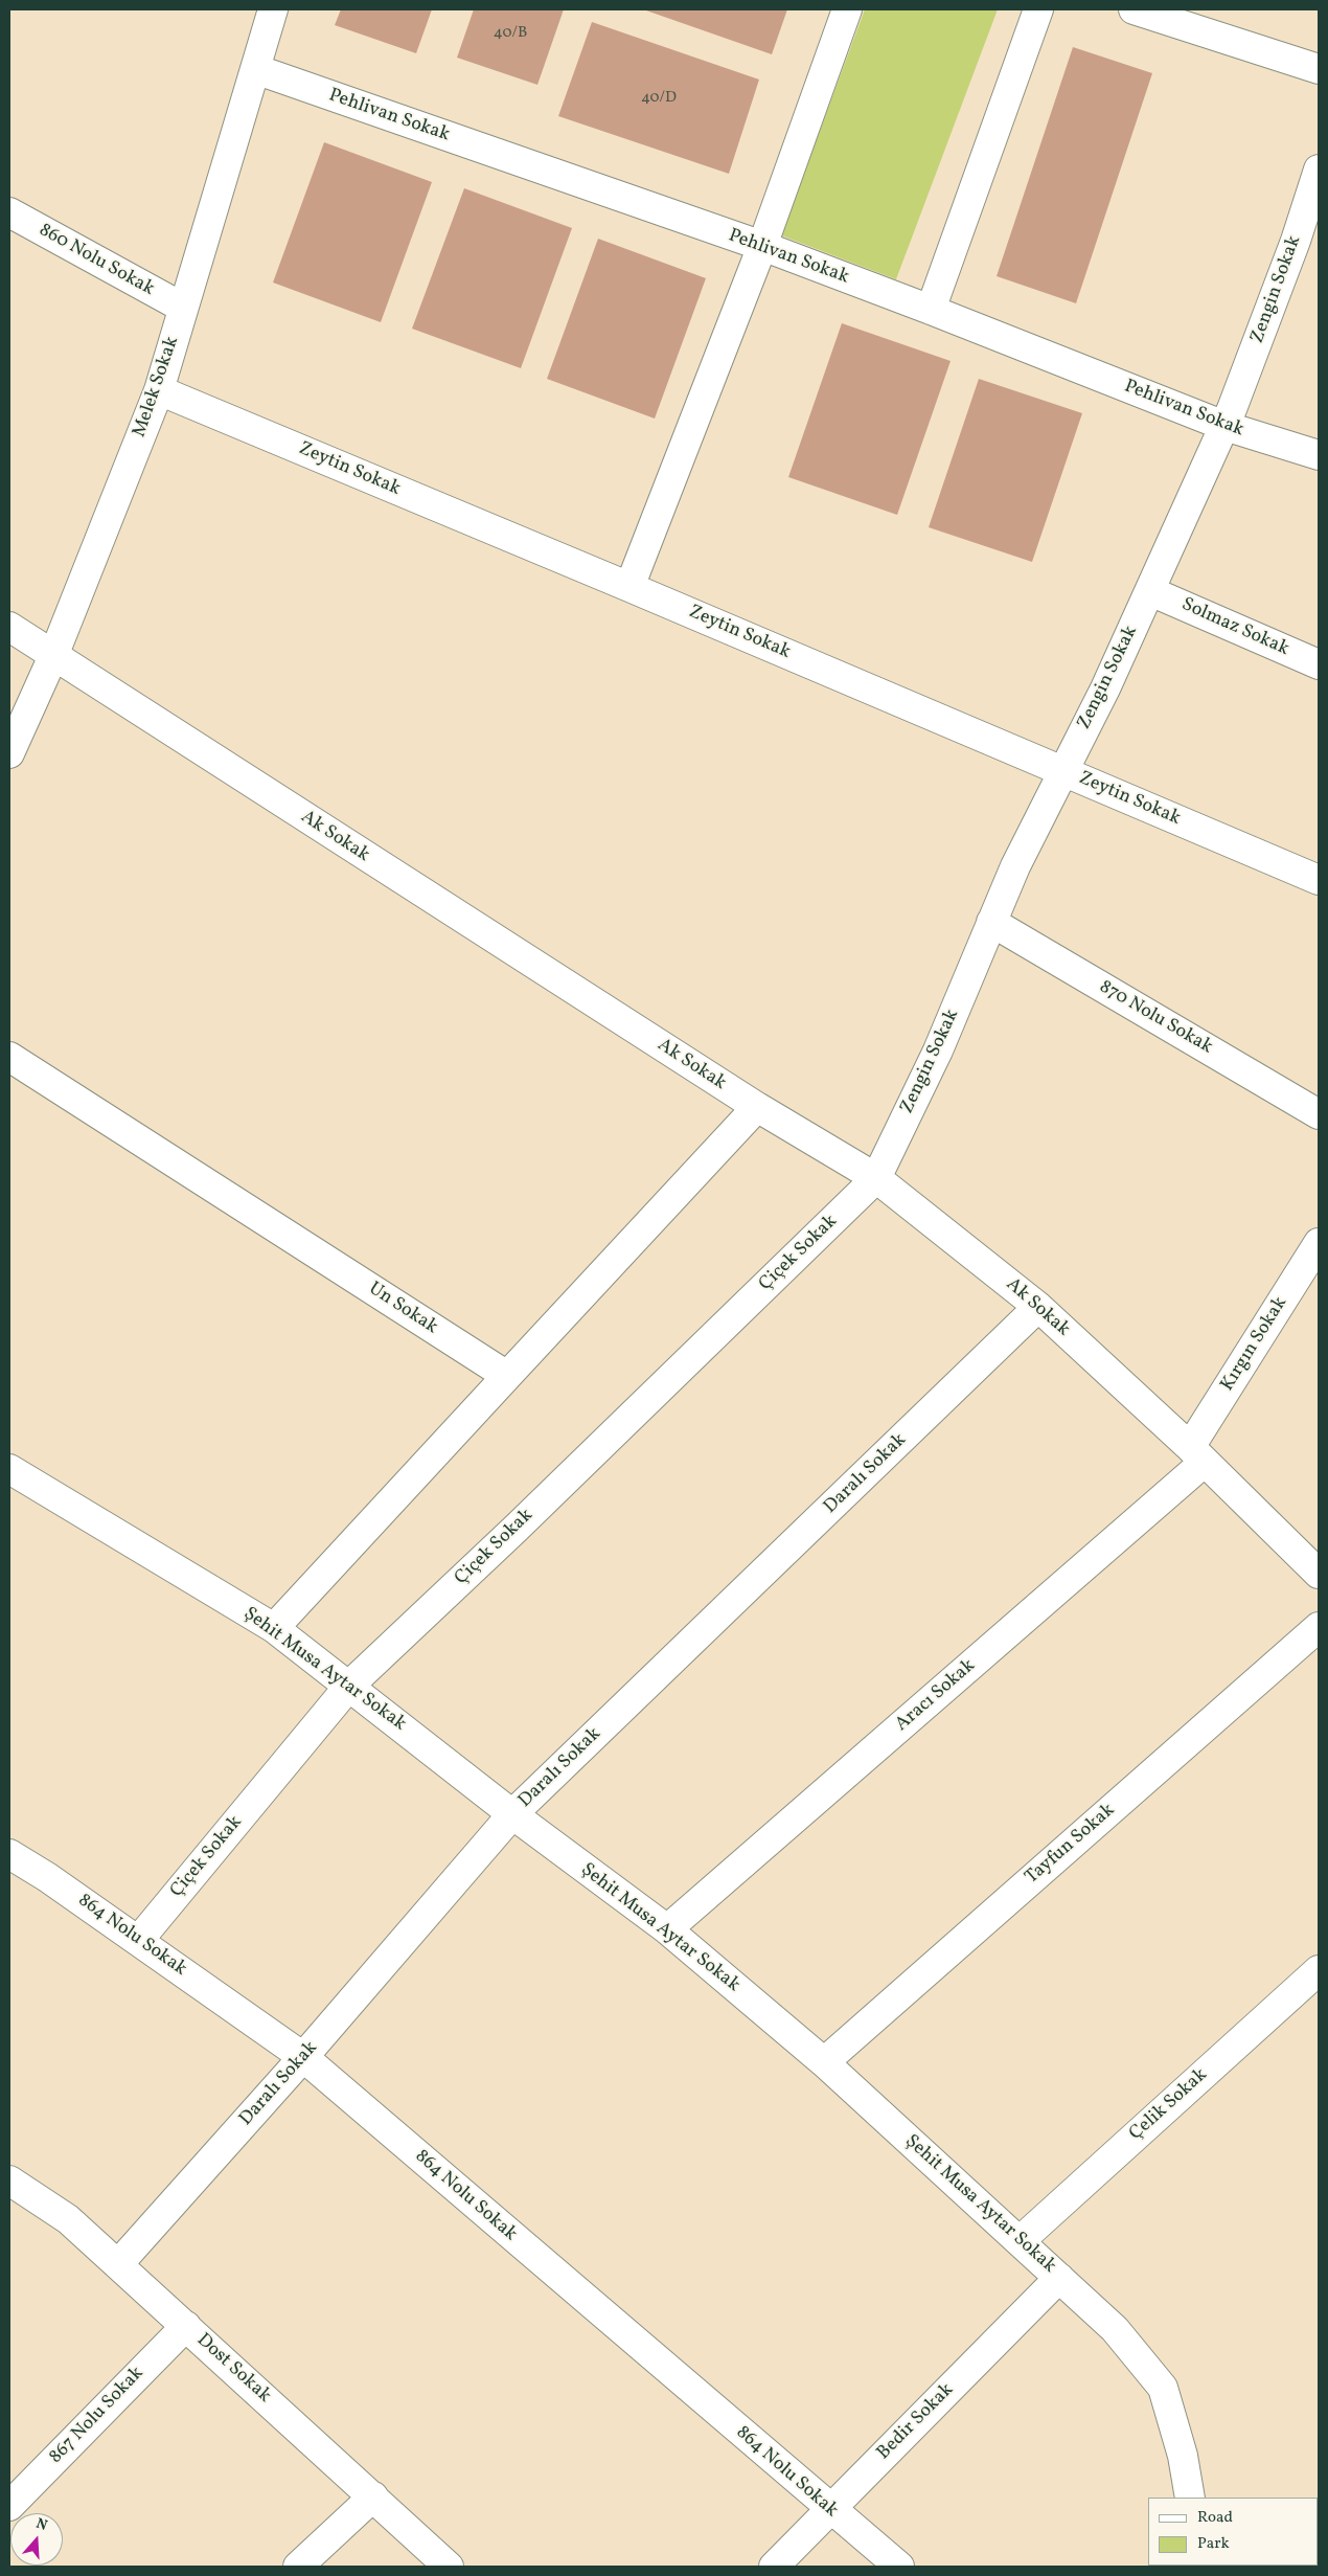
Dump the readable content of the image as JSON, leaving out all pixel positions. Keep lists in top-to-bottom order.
{
  "streets": {
    "street": [
      "Pehlivan Sokak",
      "860 Nolu Sokak",
      "Zengin Sokak",
      "Melek Sokak",
      "Zeytin Sokak",
      "Solmaz Sokak",
      "Ak Sokak",
      "870 Nolu Sokak",
      "Çiçek Sokak",
      "Un Sokak",
      "Kırgın Sokak",
      "Daralı Sokak",
      "Şehit Musa Aytar Sokak",
      "Aracı Sokak",
      "Tayfun Sokak",
      "864 Nolu Sokak",
      "Çelik Sokak",
      "Dost Sokak",
      "867 Nolu Sokak",
      "Bedir Sokak"
    ]
  },
  "crossings": [
    ["Pehlivan Sokak", "Zengin Sokak"],
    ["Pehlivan Sokak", "Melek Sokak"],
    ["860 Nolu Sokak", "Melek Sokak"],
    ["Zengin Sokak", "Zeytin Sokak"],
    ["Zengin Sokak", "Solmaz Sokak"],
    ["Zengin Sokak", "Ak Sokak"],
    ["Zengin Sokak", "870 Nolu Sokak"],
    ["Zengin Sokak", "Çiçek Sokak"],
    ["Melek Sokak", "Zeytin Sokak"],
    ["Melek Sokak", "Ak Sokak"],
    ["Ak Sokak", "Çiçek Sokak"],
    ["Ak Sokak", "Kırgın Sokak"],
    ["Ak Sokak", "Daralı Sokak"],
    ["Ak Sokak", "Aracı Sokak"],
    ["Çiçek Sokak", "Şehit Musa Aytar Sokak"],
    ["Çiçek Sokak", "864 Nolu Sokak"],
    ["Kırgın Sokak", "Aracı Sokak"],
    ["Daralı Sokak", "Şehit Musa Aytar Sokak"],
    ["Daralı Sokak", "864 Nolu Sokak"],
    ["Daralı Sokak", "Dost Sokak"],
    ["Şehit Musa Aytar Sokak", "Aracı Sokak"],
    ["Şehit Musa Aytar Sokak", "Tayfun Sokak"],
    ["Şehit Musa Aytar Sokak", "Çelik Sokak"],
    ["Şehit Musa Aytar Sokak", "Bedir Sokak"],
    ["864 Nolu Sokak", "Bedir Sokak"],
    ["Dost Sokak", "867 Nolu Sokak"]
  ],
  "house_numbers": ["40/B", "40/D"],
  "legend": ["Road", "Park"],
  "north": "top"
}
